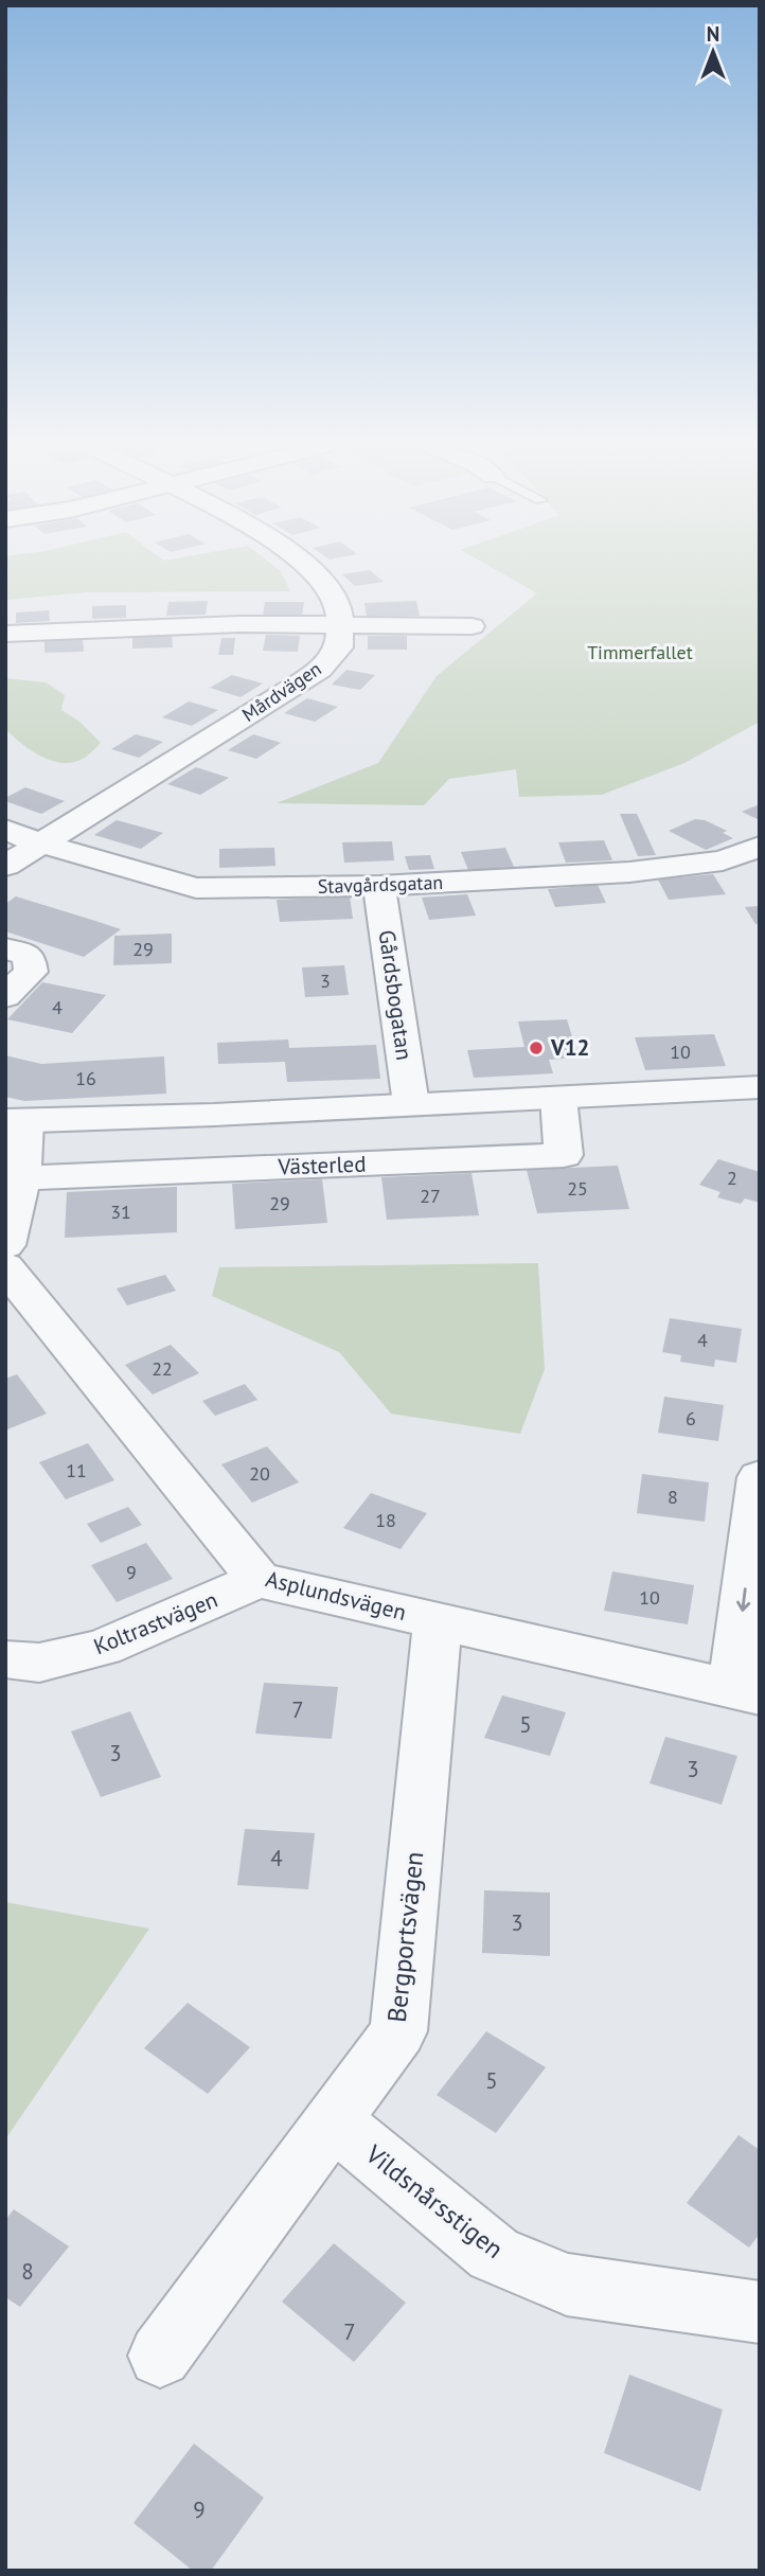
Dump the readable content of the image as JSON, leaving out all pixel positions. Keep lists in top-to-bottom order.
{
  "streets": {
    "street": [
      "Mårdvägen",
      "Stavgårdsgatan",
      "Gårdsbogatan",
      "Västerled",
      "Asplundsvägen",
      "Koltrastvägen",
      "Bergportsvägen",
      "Vildsnårsstigen"
    ]
  },
  "crossings": [
    ["Mårdvägen", "Stavgårdsgatan"],
    ["Stavgårdsgatan", "Gårdsbogatan"],
    ["Asplundsvägen", "Koltrastvägen"],
    ["Asplundsvägen", "Bergportsvägen"],
    ["Bergportsvägen", "Vildsnårsstigen"]
  ],
  "parks": ["Timmerfallet"],
  "places": ["V12"],
  "house_numbers": [
    "29",
    "3",
    "4",
    "10",
    "16",
    "2",
    "25",
    "27",
    "29",
    "31",
    "4",
    "22",
    "6",
    "11",
    "20",
    "8",
    "18",
    "9",
    "10",
    "7",
    "5",
    "3",
    "3",
    "4",
    "3",
    "5",
    "8",
    "7",
    "9"
  ],
  "north": "top"
}
